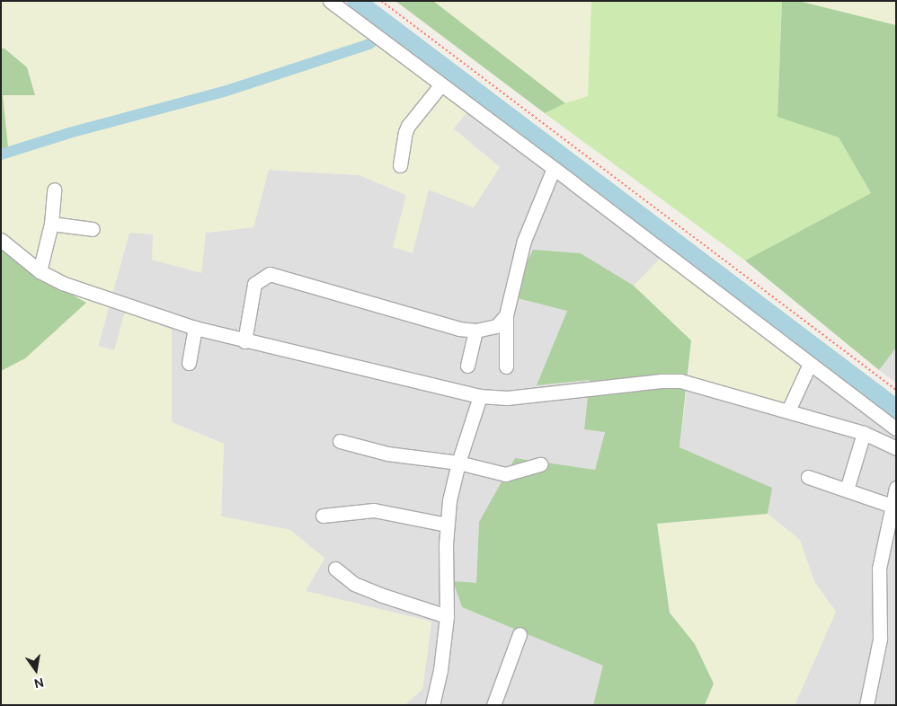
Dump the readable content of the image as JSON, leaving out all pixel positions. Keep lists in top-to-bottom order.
{
  "north": "bottom"
}
